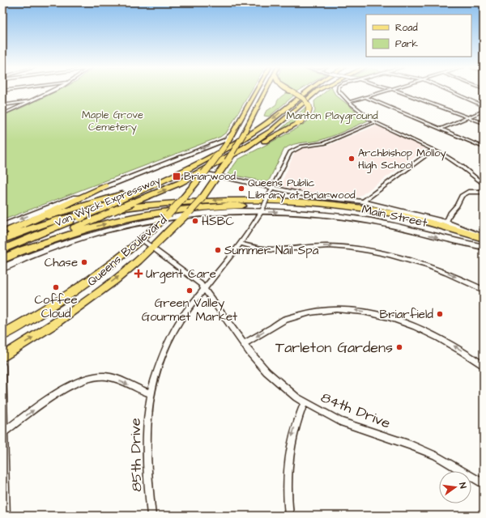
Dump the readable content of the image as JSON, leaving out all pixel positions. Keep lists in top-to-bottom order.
{
  "streets": {
    "highway": ["Van Wyck Expressway"],
    "main road": ["Main Street", "Queens Boulevard"],
    "street": ["84th Drive", "85th Drive"]
  },
  "crossings": [
    ["Van Wyck Expressway", "Queens Boulevard"],
    ["Main Street", "Queens Boulevard"],
    ["Main Street", "85th Drive"],
    ["Queens Boulevard", "84th Drive"],
    ["84th Drive", "85th Drive"]
  ],
  "parks": ["Maple Grove Cemetery", "Manton Playground"],
  "places": {
    "other": [
      "Archbishop Molloy High School",
      "Queens Public Library at Briarwood",
      "HSBC",
      "Summer Nail Spa",
      "Chase",
      "Coffee Cloud",
      "Green Valley Gourmet Market",
      "Briarfield",
      "Tarleton Gardens"
    ],
    "transit": ["Briarwood"],
    "health": ["Urgent Care"]
  },
  "legend": ["Road", "Park"],
  "north": "right"
}
